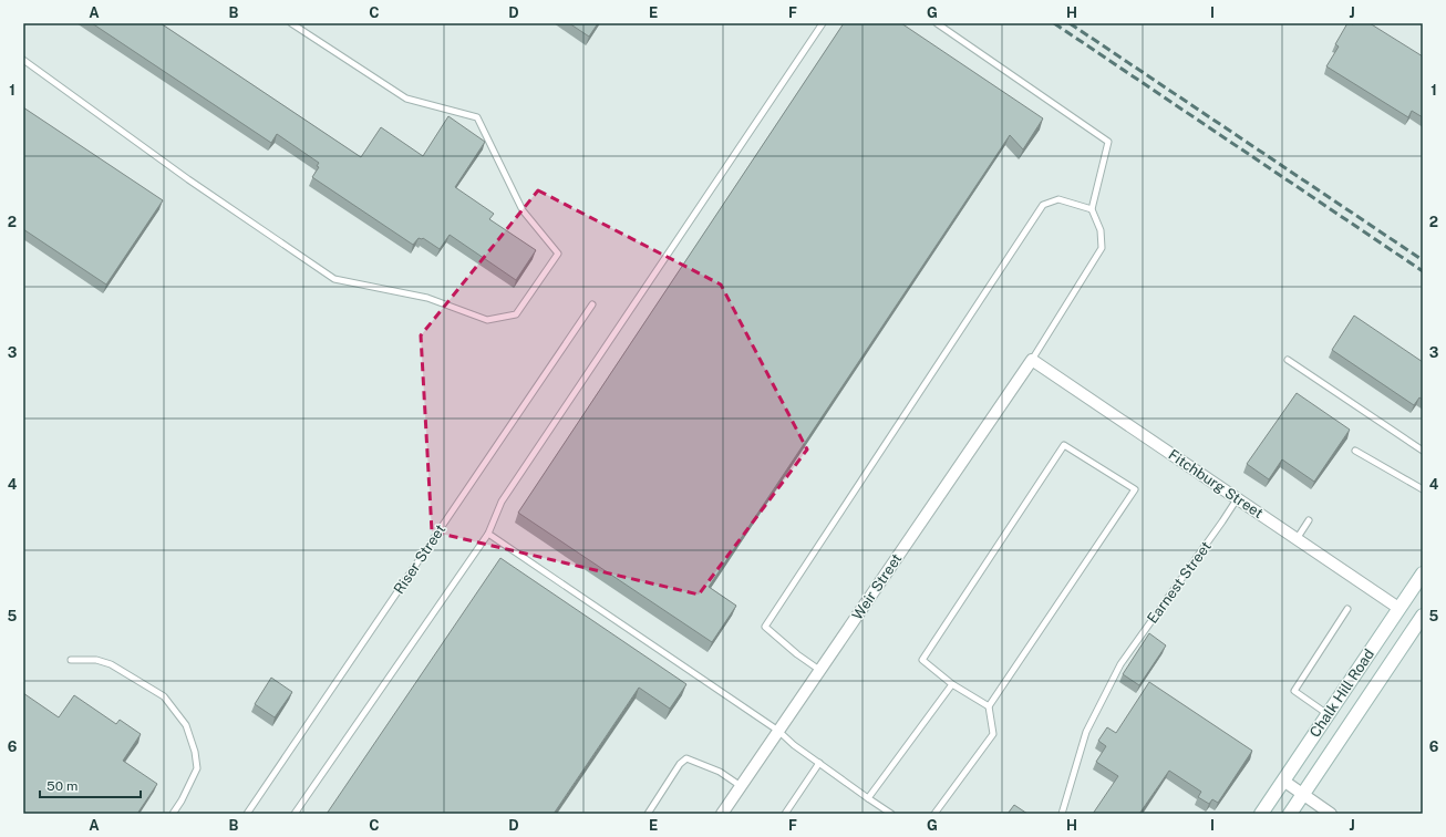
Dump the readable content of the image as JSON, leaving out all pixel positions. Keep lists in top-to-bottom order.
{
  "streets": {
    "street": ["Fitchburg Street", "Weir Street", "Chalk Hill Road"],
    "lane": ["Riser Street", "Earnest Street"]
  },
  "crossings": [
    ["Fitchburg Street", "Earnest Street"],
    ["Fitchburg Street", "Weir Street"],
    ["Fitchburg Street", "Chalk Hill Road"]
  ],
  "scale_bar": "50 m",
  "grid": {
    "columns": [
      "A",
      "B",
      "C",
      "D",
      "E",
      "F",
      "G",
      "H",
      "I",
      "J"
    ],
    "rows": [
      "1",
      "2",
      "3",
      "4",
      "5",
      "6"
    ]
  }
}
